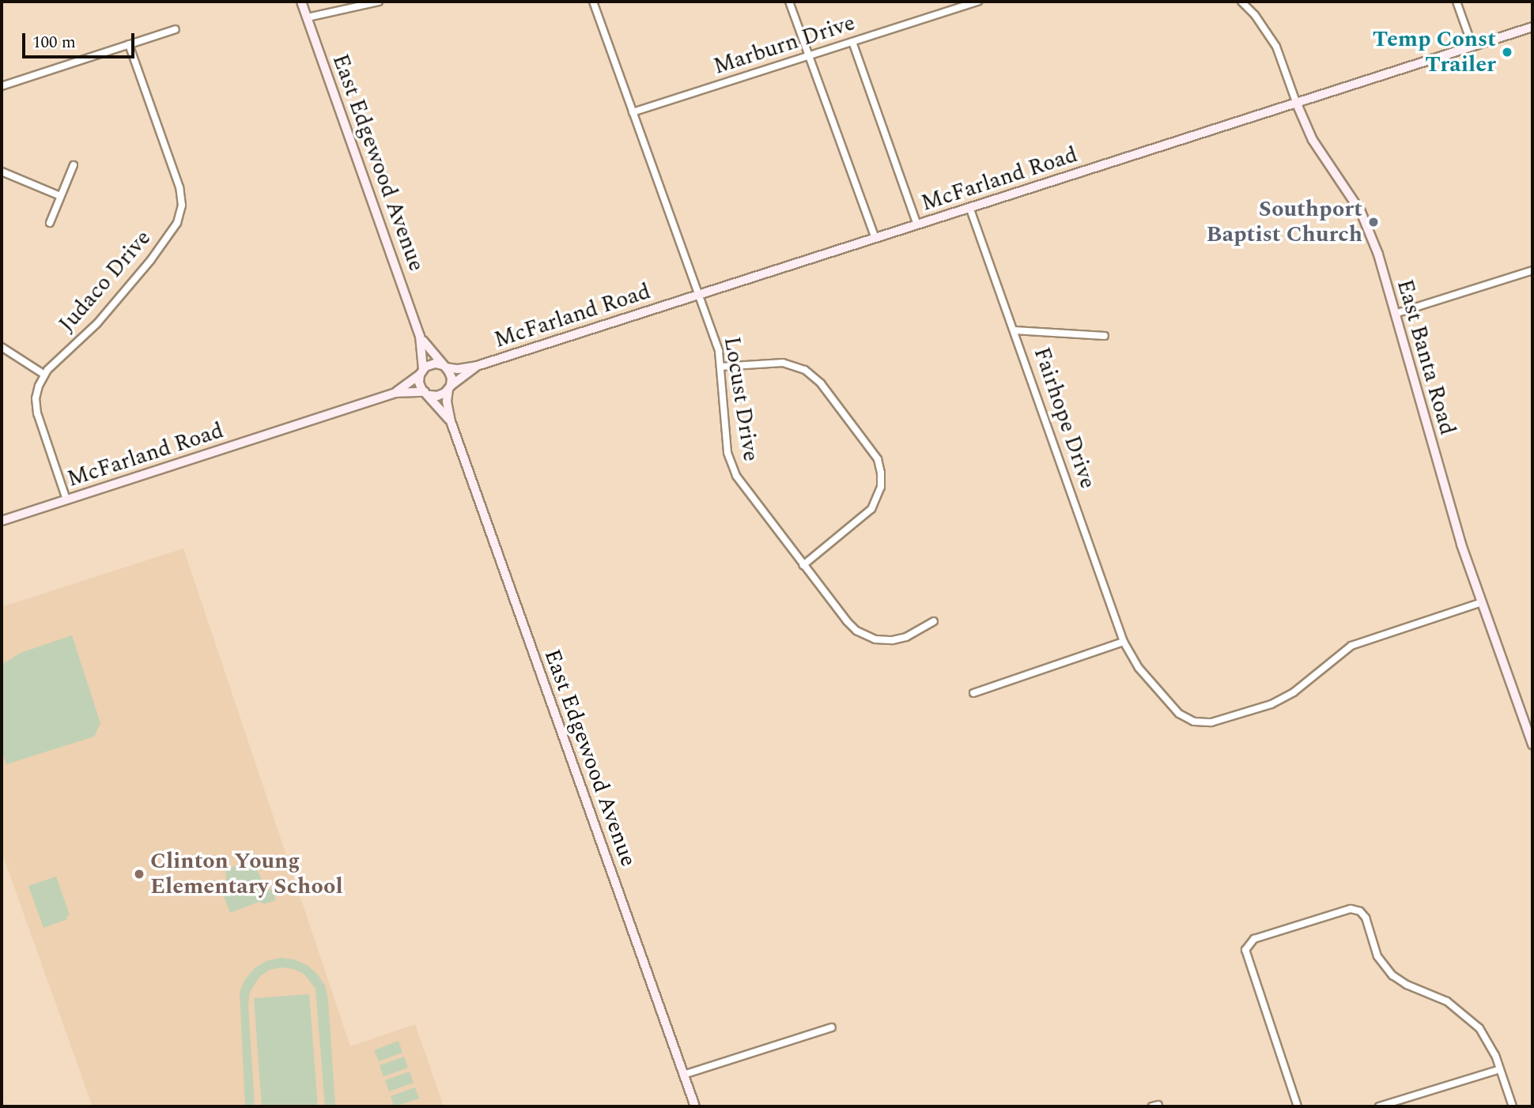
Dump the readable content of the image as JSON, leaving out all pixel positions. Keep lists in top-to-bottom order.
{
  "streets": {
    "street": [
      "Marburn Drive",
      "East Edgewood Avenue",
      "McFarland Road",
      "Judaco Drive",
      "East Banta Road",
      "Locust Drive",
      "Fairhope Drive"
    ]
  },
  "crossings": [
    ["Marburn Drive", "Locust Drive"],
    ["East Edgewood Avenue", "McFarland Road"],
    ["McFarland Road", "East Banta Road"],
    ["McFarland Road", "Locust Drive"],
    ["McFarland Road", "Fairhope Drive"],
    ["East Banta Road", "Fairhope Drive"]
  ],
  "places": ["Temp Const Trailer", "Southport Baptist Church", "Clinton Young Elementary School"],
  "scale_bar": "100 m"
}
